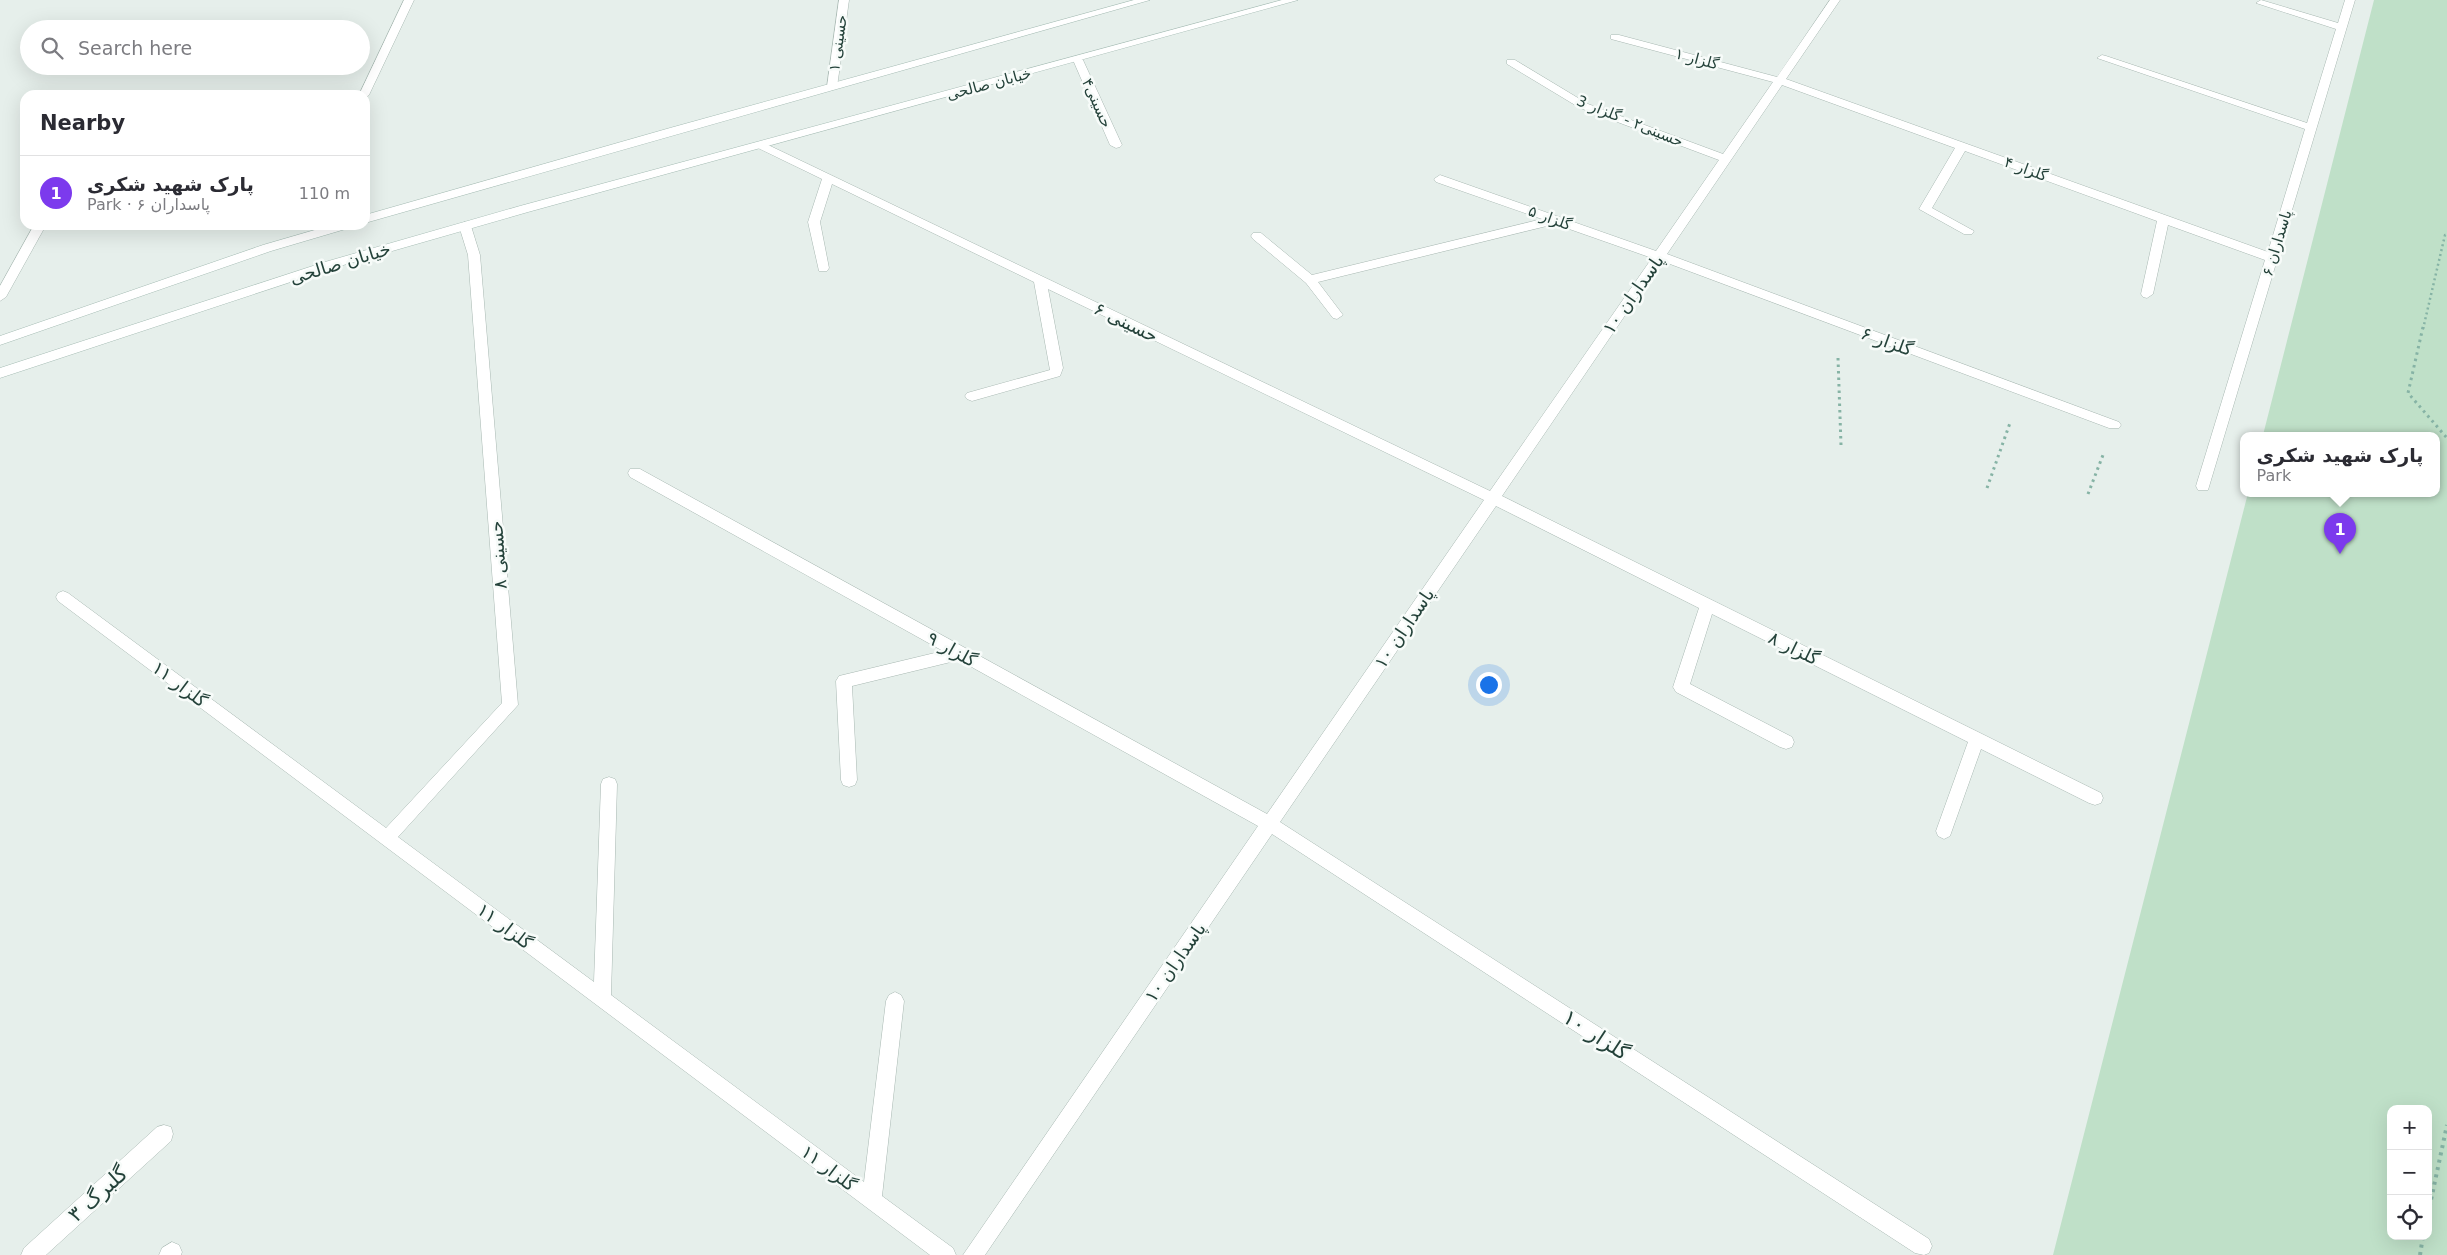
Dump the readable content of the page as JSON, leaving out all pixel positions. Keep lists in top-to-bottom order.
{
  "streets": {
    "street": [
      "حسینی ۱",
      "گلزار ۱",
      "خیابان صالحی",
      "حسینی۴",
      "حسینی۲ - گلزار 3",
      "گلزار ۴",
      "گلزار ۵",
      "پاسداران ۶",
      "خيابان صالحی",
      "پاسداران ١٠",
      "حسینی ۶",
      "گلزار ۶",
      "حسینی ۸",
      "گلزار ۸",
      "گلزار ٩",
      "گلزار ١١",
      "گلزار ۱۰",
      "گلبرگ ۳"
    ]
  },
  "crossings": [
    ["حسینی ۱", "خيابان صالحی"],
    ["گلزار ۱", "گلزار ۴"],
    ["گلزار ۱", "پاسداران ١٠"],
    ["خیابان صالحی", "حسینی۴"],
    ["خیابان صالحی", "خيابان صالحی"],
    ["خیابان صالحی", "حسینی ۶"],
    ["حسینی۲ - گلزار 3", "پاسداران ١٠"],
    ["گلزار ۴", "پاسداران ۶"],
    ["گلزار ۴", "پاسداران ١٠"],
    ["گلزار ۵", "پاسداران ١٠"],
    ["گلزار ۵", "گلزار ۶"],
    ["خيابان صالحی", "حسینی ۸"],
    ["پاسداران ١٠", "حسینی ۶"],
    ["پاسداران ١٠", "گلزار ۶"],
    ["پاسداران ١٠", "گلزار ۸"],
    ["پاسداران ١٠", "گلزار ٩"],
    ["پاسداران ١٠", "گلزار ۱۰"],
    ["حسینی ۶", "گلزار ۸"],
    ["حسینی ۸", "گلزار ١١"],
    ["گلزار ٩", "گلزار ۱۰"]
  ],
  "page": {
    "search": "Search here",
    "heading": "Nearby",
    "list": [
      {
        "mark": "1",
        "name": "پارک شهید شکری",
        "note": "Park · پاسداران ۶",
        "value": "110 m"
      }
    ],
    "popup": ["پارک شهید شکری", "Park"],
    "pins": "1",
    "map_buttons": ["+", "−"]
  }
}
